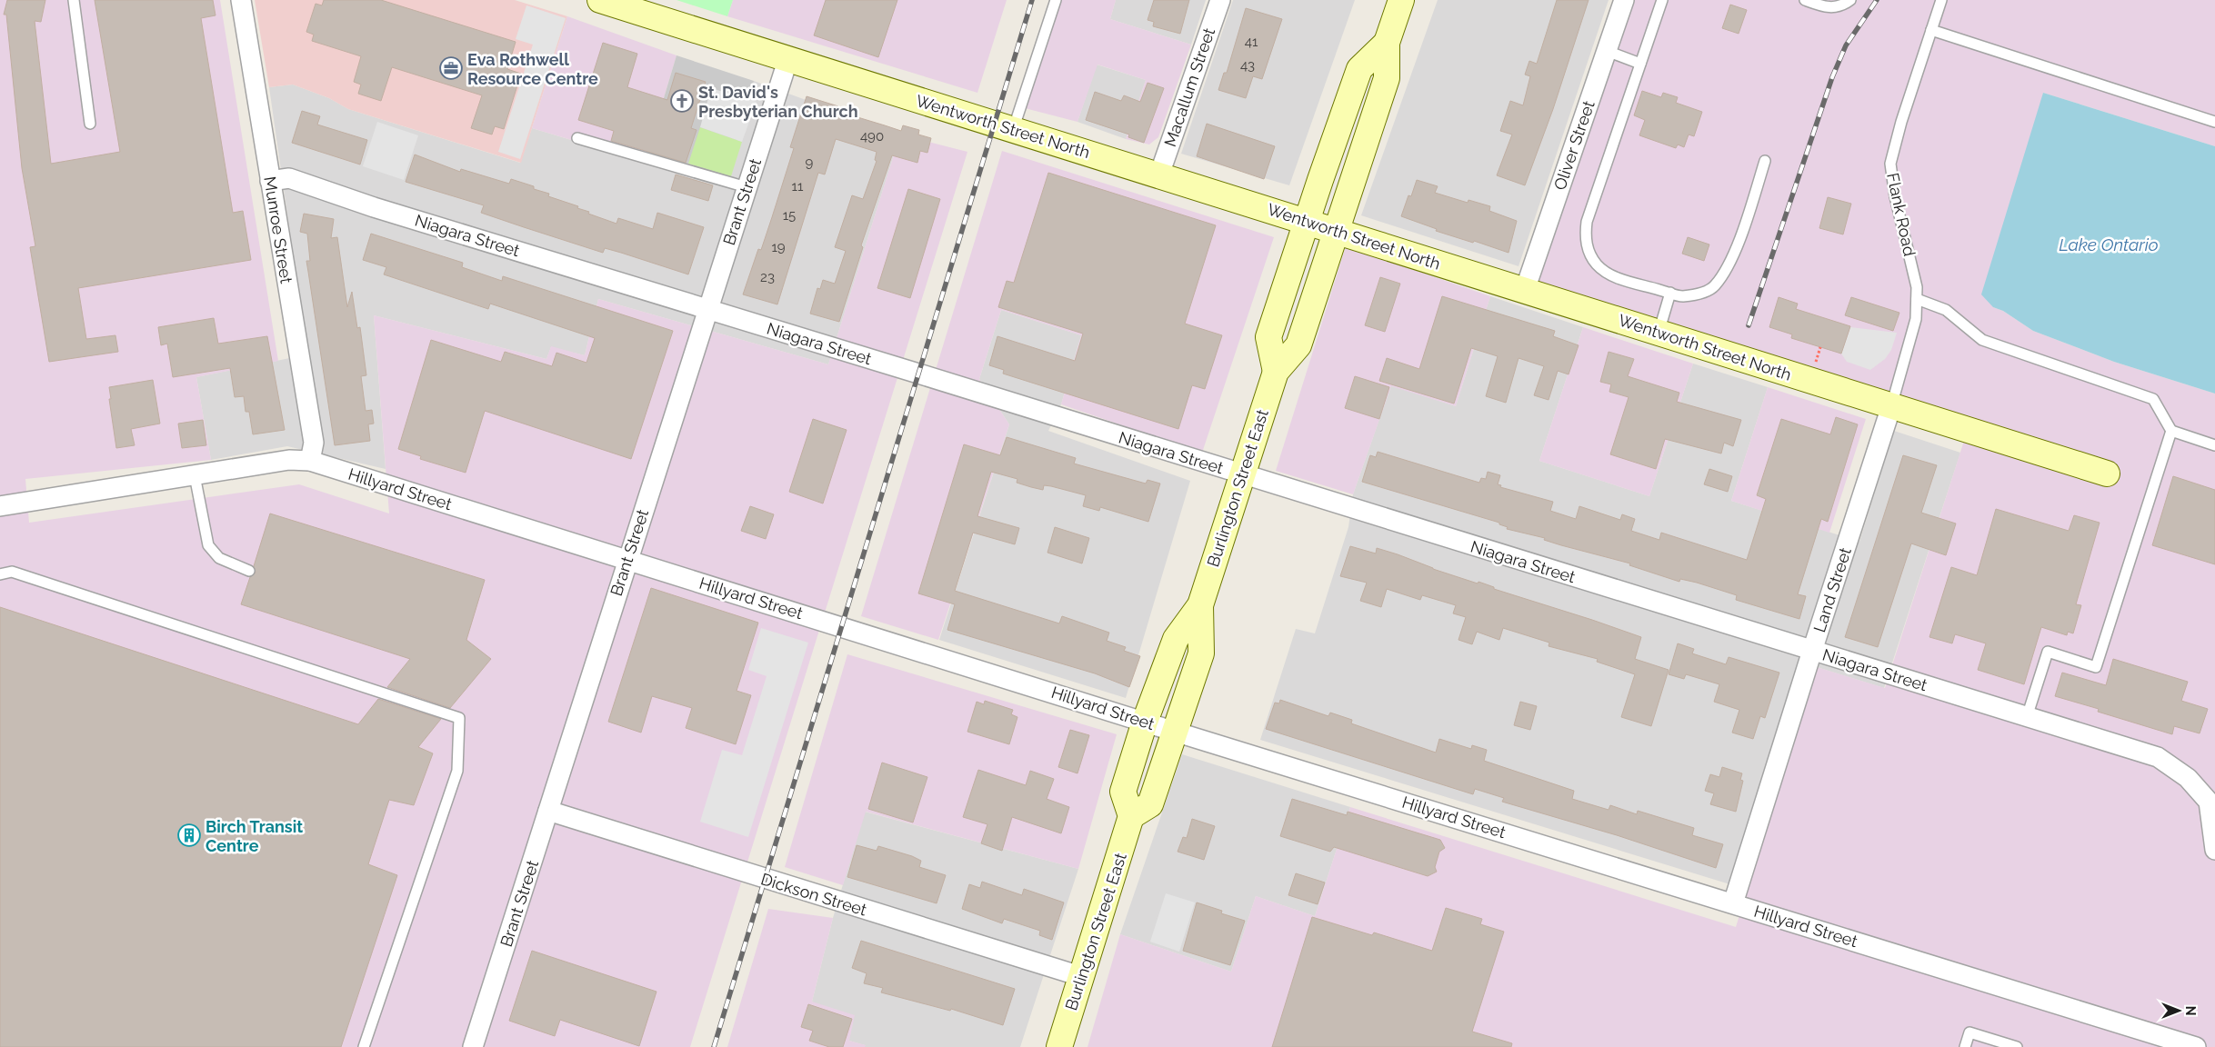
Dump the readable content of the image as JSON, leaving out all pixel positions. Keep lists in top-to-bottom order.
{
  "streets": {
    "main road": ["Wentworth Street North", "Burlington Street East"],
    "street": [
      "Macallum Street",
      "Oliver Street",
      "Brant Street",
      "Munroe Street",
      "Niagara Street",
      "Hillyard Street",
      "Land Street",
      "Dickson Street"
    ],
    "lane": ["Flank Road"]
  },
  "crossings": [
    ["Macallum Street", "Wentworth Street North"],
    ["Wentworth Street North", "Oliver Street"],
    ["Wentworth Street North", "Brant Street"],
    ["Wentworth Street North", "Flank Road"],
    ["Wentworth Street North", "Burlington Street East"],
    ["Wentworth Street North", "Land Street"],
    ["Brant Street", "Niagara Street"],
    ["Brant Street", "Hillyard Street"],
    ["Brant Street", "Dickson Street"],
    ["Flank Road", "Land Street"],
    ["Munroe Street", "Niagara Street"],
    ["Munroe Street", "Hillyard Street"],
    ["Niagara Street", "Burlington Street East"],
    ["Niagara Street", "Land Street"],
    ["Burlington Street East", "Hillyard Street"],
    ["Burlington Street East", "Dickson Street"],
    ["Hillyard Street", "Land Street"]
  ],
  "water": ["Lake Ontario"],
  "places": {
    "office": ["Eva Rothwell Resource Centre"],
    "church": ["St. David's Presbyterian Church"],
    "building": ["Birch Transit Centre"]
  },
  "house_numbers": [
    "41",
    "43",
    "490",
    "9",
    "11",
    "15",
    "19",
    "23"
  ],
  "north": "right"
}
